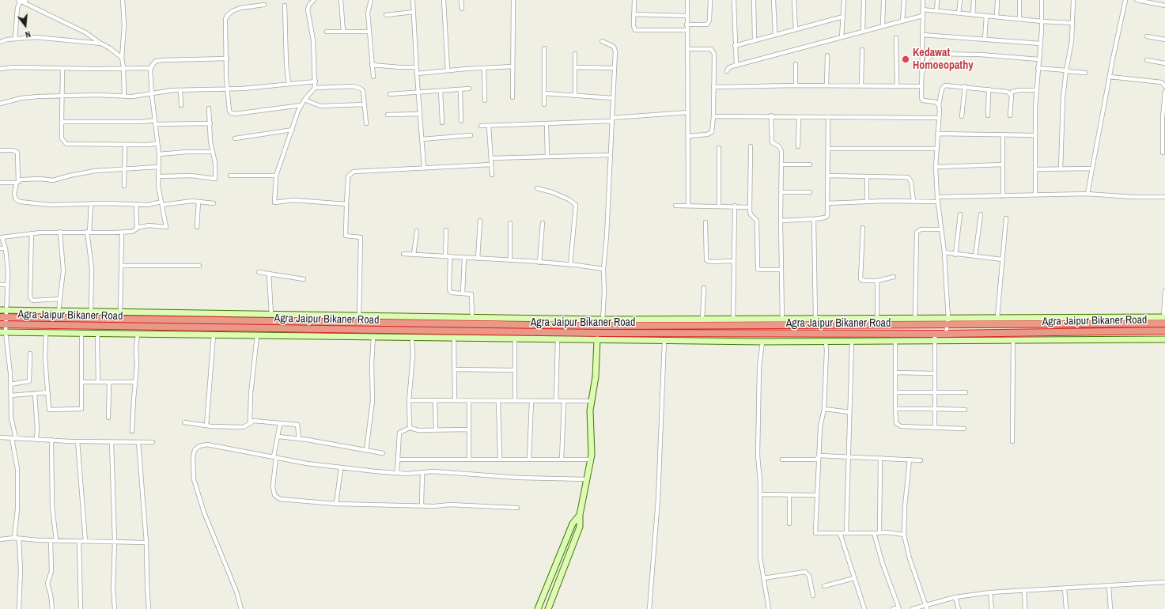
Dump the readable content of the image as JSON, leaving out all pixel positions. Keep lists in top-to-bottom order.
{
  "streets": {
    "highway": ["Agra Jaipur Bikaner Road"]
  },
  "places": ["Kedawat Homoeopathy"],
  "north": "bottom"
}
